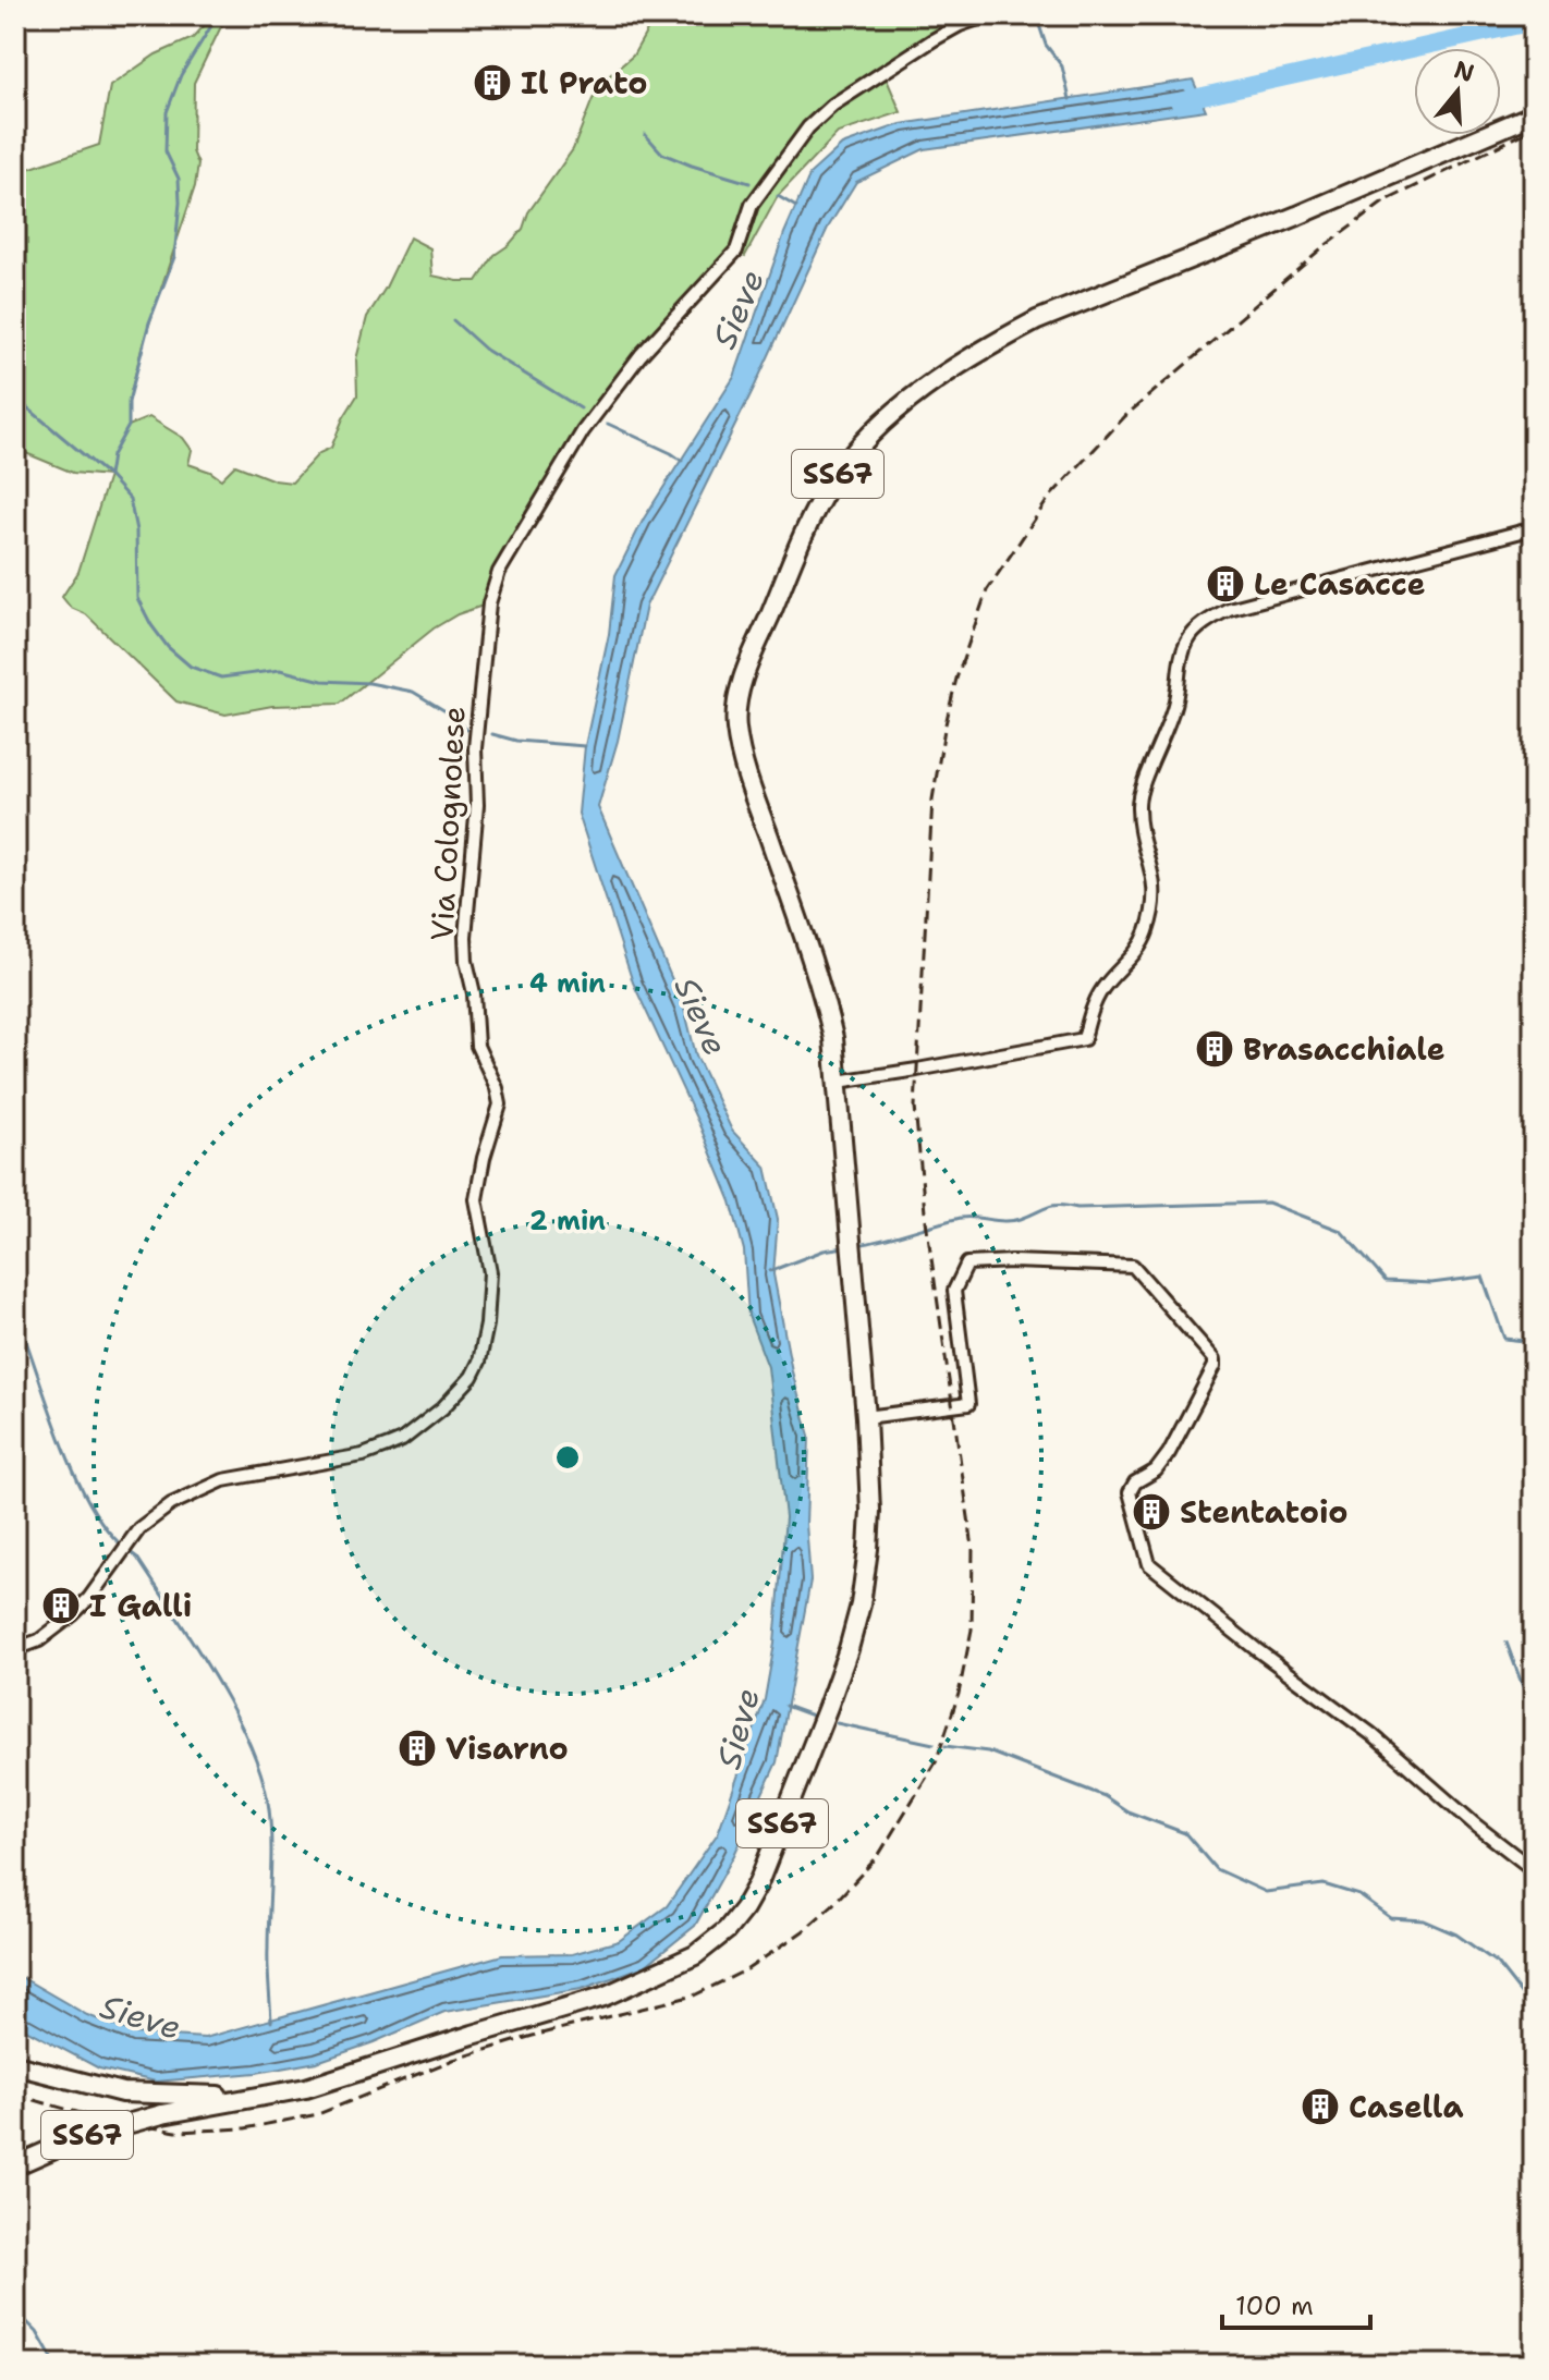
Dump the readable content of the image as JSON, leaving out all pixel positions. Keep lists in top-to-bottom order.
{
  "streets": {
    "main road": ["SS67"],
    "street": ["Via Colognolese"]
  },
  "water": ["Sieve"],
  "places": {
    "building": [
      "Il Prato",
      "Le Casacce",
      "Brasacchiale",
      "Stentatoio",
      "I Galli",
      "Visarno",
      "Casella"
    ]
  },
  "scale_bar": "100 m",
  "north": "top",
  "rings": ["4 min", "2 min"]
}
